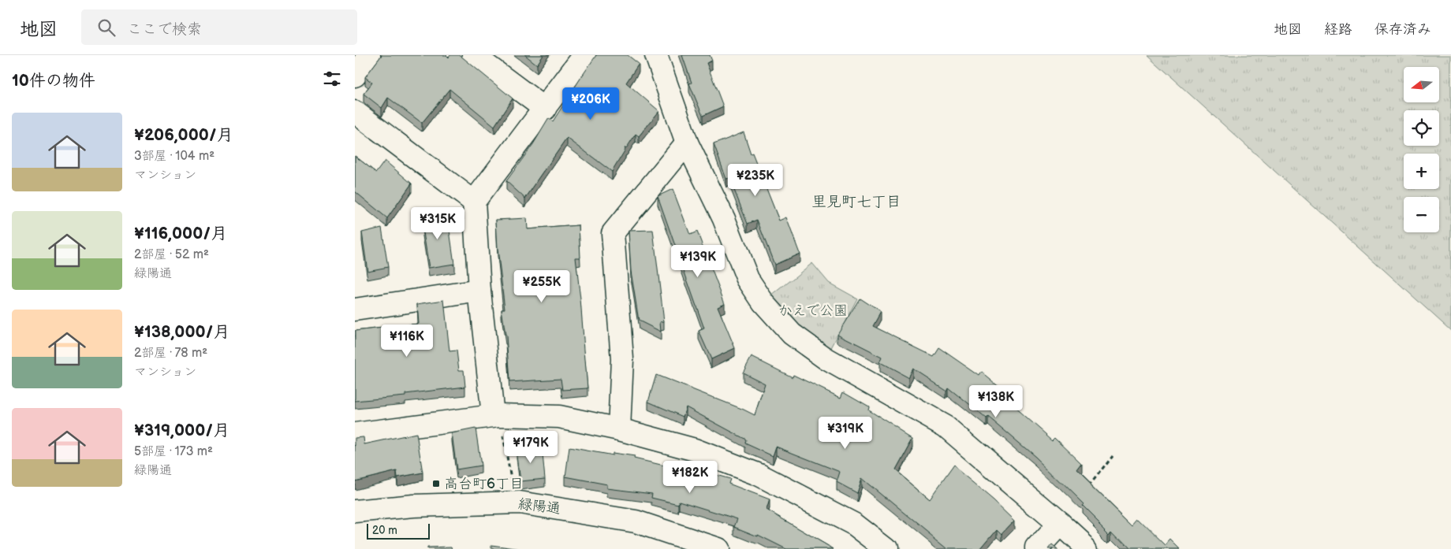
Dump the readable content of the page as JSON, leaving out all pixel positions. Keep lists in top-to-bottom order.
{
  "streets": {
    "street": ["緑陽通"]
  },
  "districts": ["里見町七丁目"],
  "parks": ["かえで公園"],
  "places": {
    "transit": ["高台町6丁目"]
  },
  "scale_bar": "20 m",
  "north": "left",
  "page": {
    "header": "地図",
    "search": "ここで検索",
    "nav": ["地図", "経路", "保存済み"],
    "heading": "10件の物件",
    "map_buttons": ["+", "−"],
    "price": [
      "¥206K",
      "¥235K",
      "¥315K",
      "¥139K",
      "¥255K",
      "¥116K",
      "¥138K",
      "¥319K",
      "¥179K",
      "¥182K"
    ],
    "list": [
      {
        "name": "¥206,000/月",
        "note": "3部屋 · 104 m² · マンション"
      },
      {
        "name": "¥116,000/月",
        "note": "2部屋 · 52 m² · 緑陽通"
      },
      {
        "name": "¥138,000/月",
        "note": "2部屋 · 78 m² · マンション"
      },
      {
        "name": "¥319,000/月",
        "note": "5部屋 · 173 m² · 緑陽通"
      }
    ],
    "scale": "20 m"
  }
}
